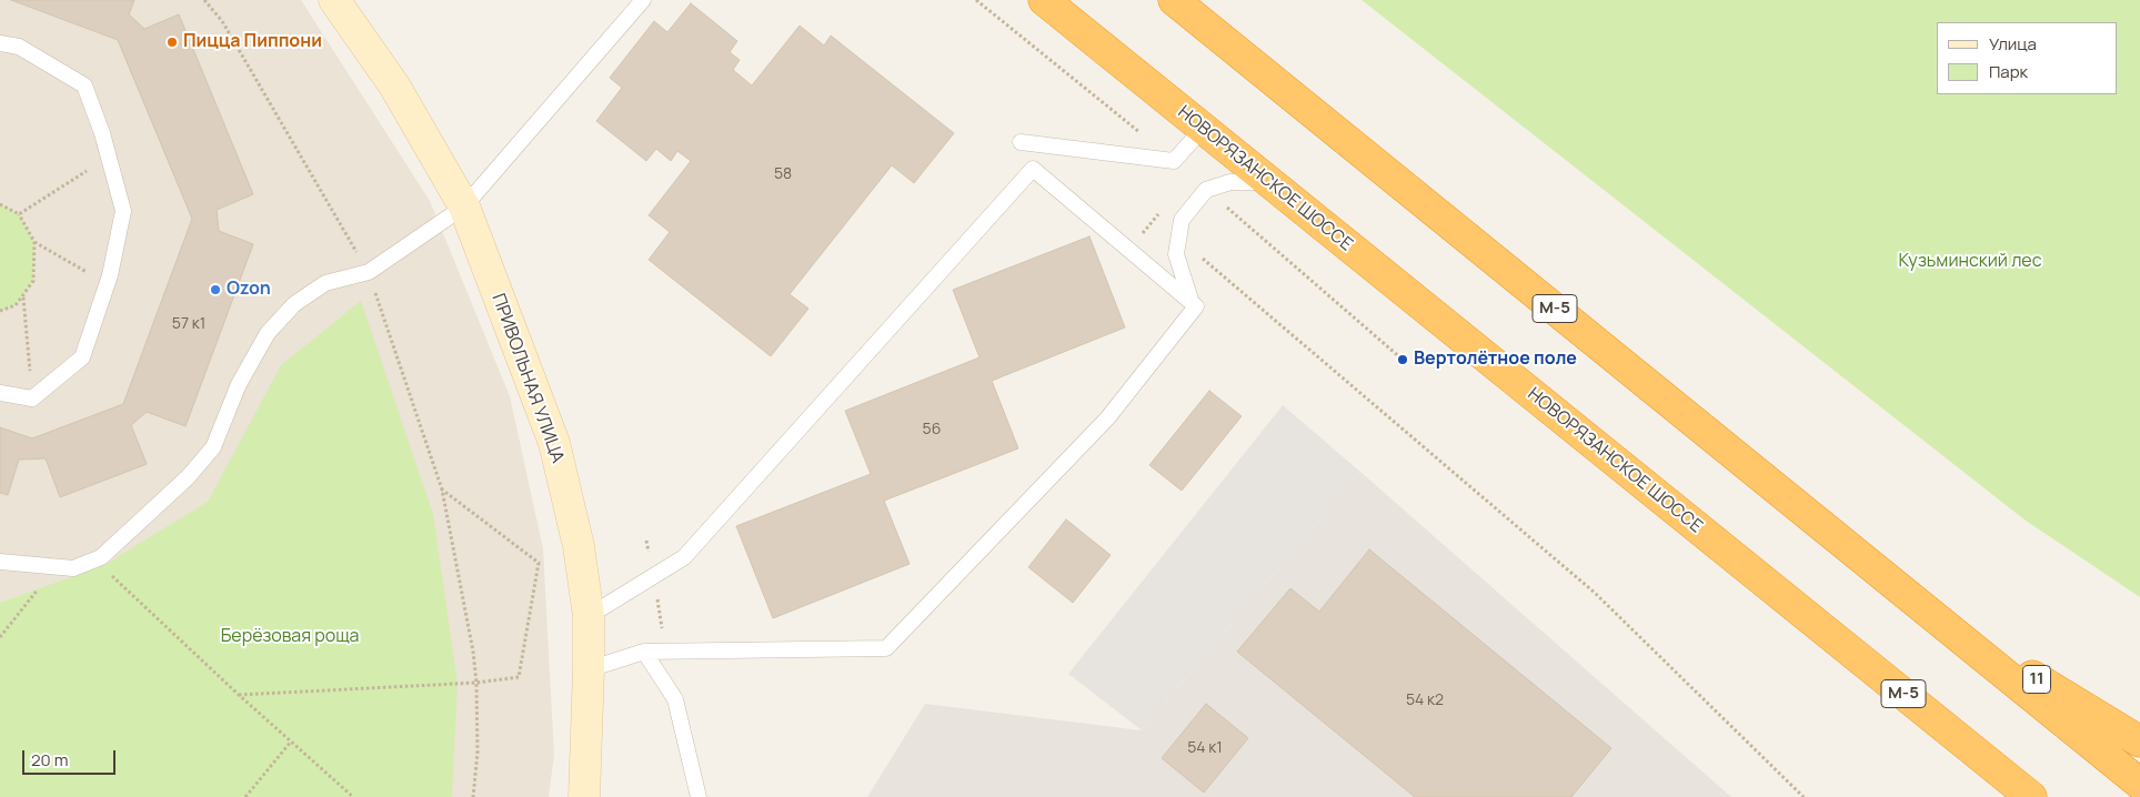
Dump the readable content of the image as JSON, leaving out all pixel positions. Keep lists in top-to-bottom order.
{
  "streets": {
    "highway": ["НОВОРЯЗАНСКОЕ ШОССЕ", "М-5", "11"],
    "main road": ["ПРИВОЛЬНАЯ УЛИЦА"]
  },
  "crossings": [
    ["М-5", "11"]
  ],
  "parks": ["Кузьминский лес", "Берёзовая роща"],
  "places": ["Пицца Пиппони", "Ozon", "Вертолётное поле"],
  "house_numbers": [
    "58",
    "57 к1",
    "56",
    "54 к2",
    "54 к1"
  ],
  "legend": ["Улица", "Парк"],
  "scale_bar": "20 m"
}
